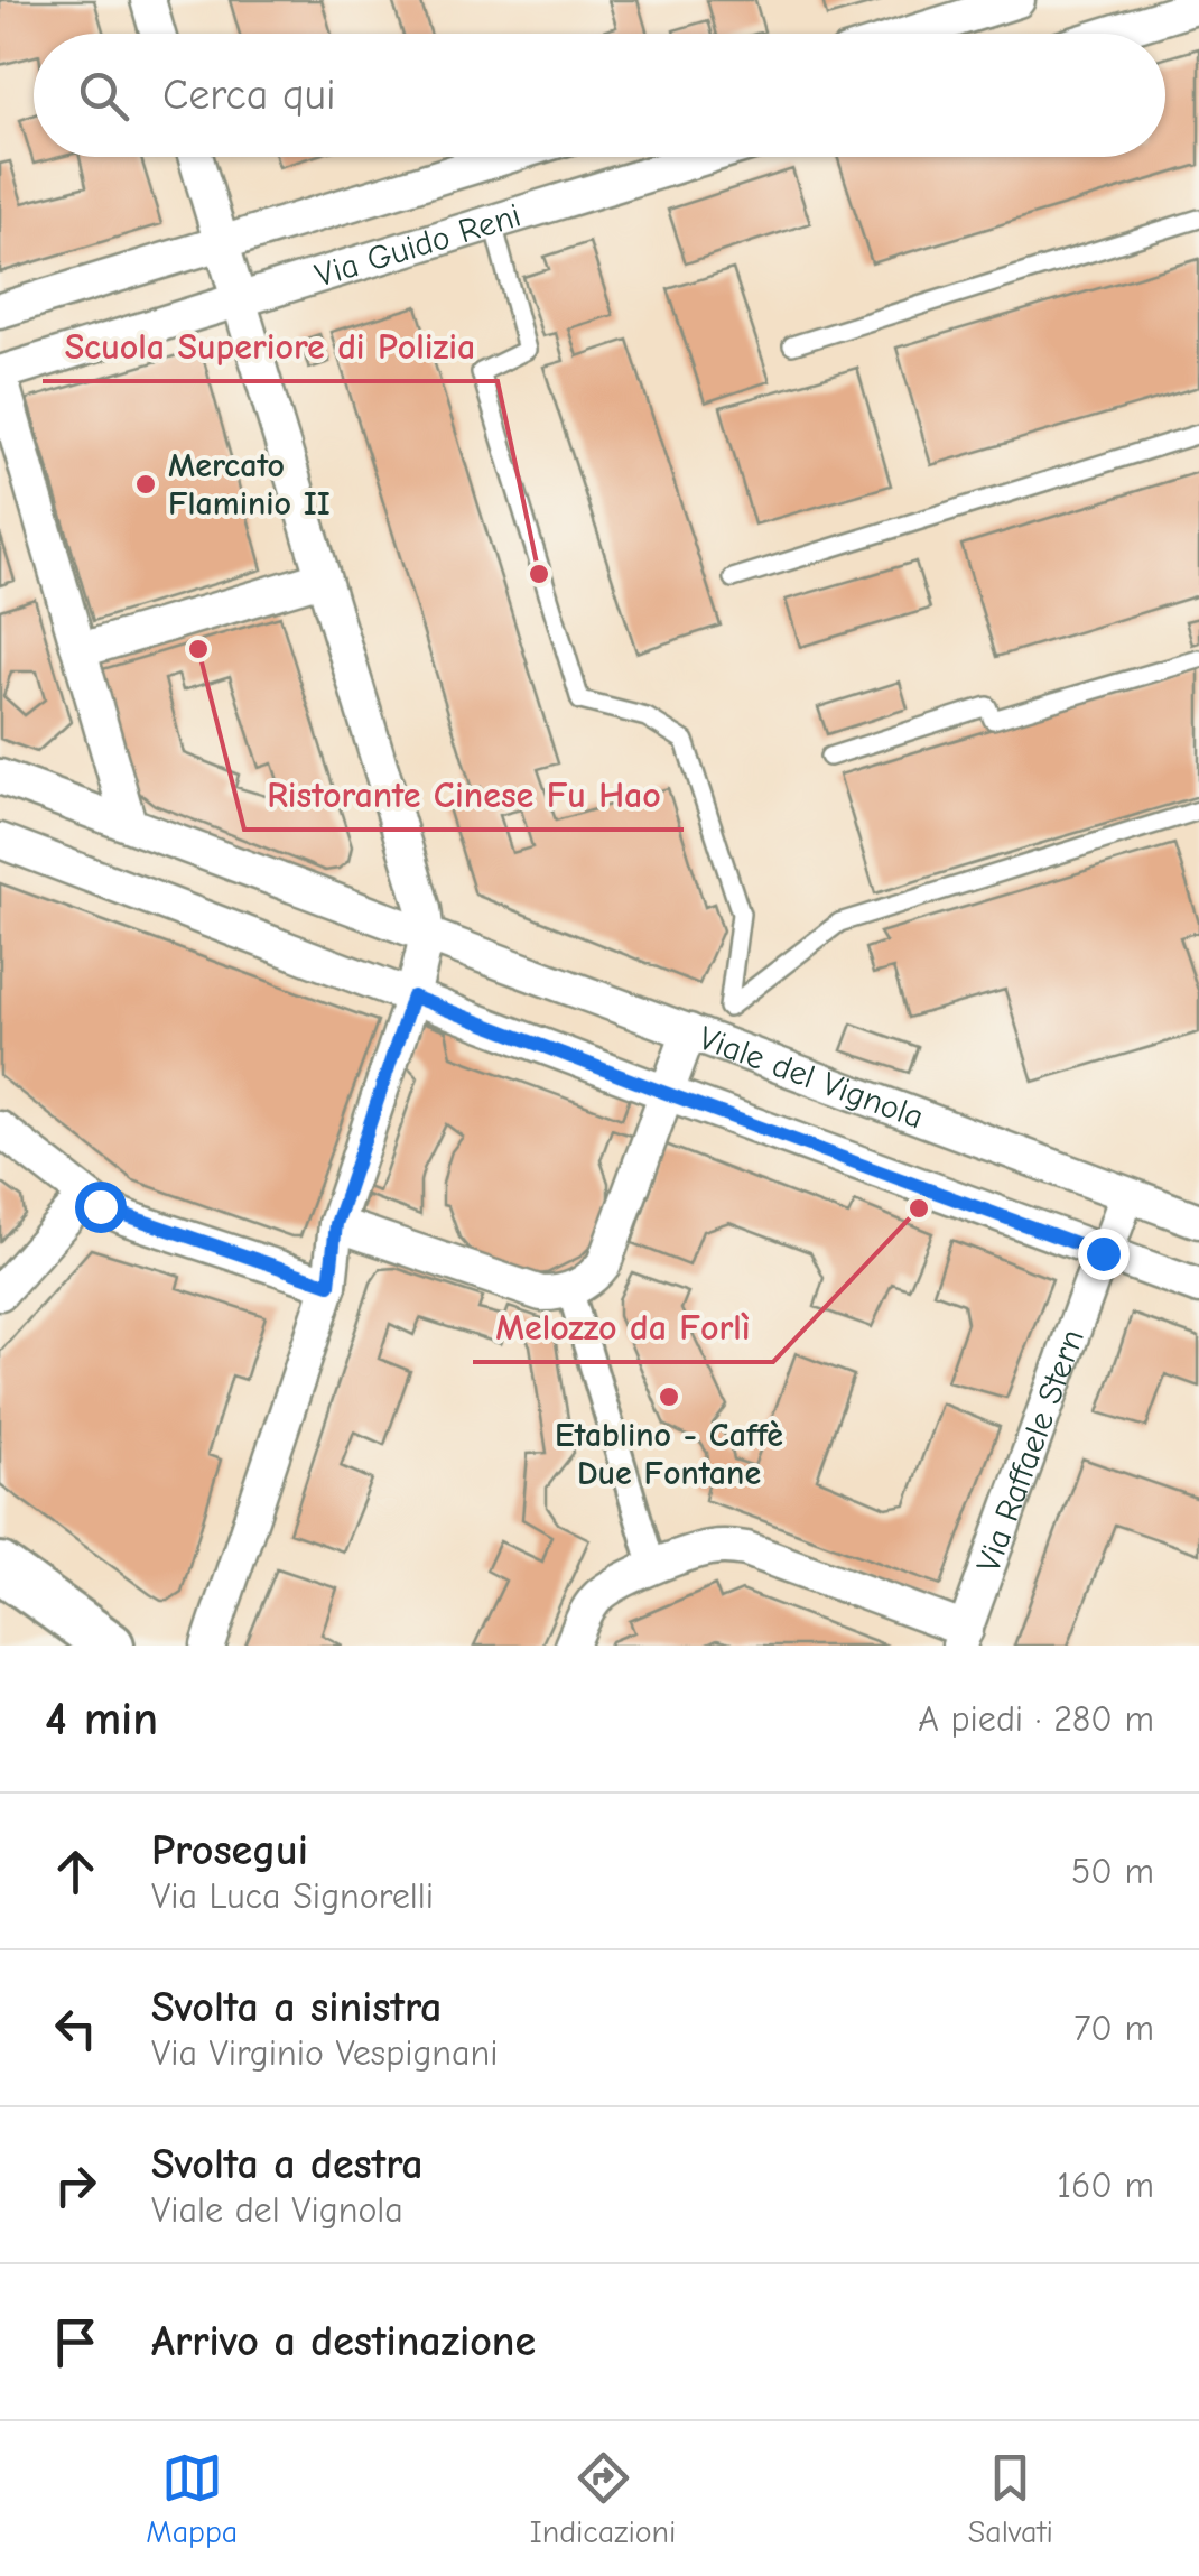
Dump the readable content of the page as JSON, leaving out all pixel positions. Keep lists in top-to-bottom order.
{
  "streets": {
    "street": ["Via Guido Reni", "Viale del Vignola", "Via Raffaele Stern"]
  },
  "crossings": [
    ["Viale del Vignola", "Via Raffaele Stern"]
  ],
  "places": [
    "Mercato Flaminio II",
    "Scuola Superiore di Polizia",
    "Ristorante Cinese Fu Hao",
    "Melozzo da Forlì",
    "Etablino - Caffè Due Fontane"
  ],
  "page": {
    "search": "Cerca qui",
    "heading": ["4 min", "A piedi · 280 m"],
    "list": [
      ["Prosegui", "Via Luca Signorelli", "50 m"],
      ["Svolta a sinistra", "Via Virginio Vespignani", "70 m"],
      ["Svolta a destra", "Viale del Vignola", "160 m"],
      "Arrivo a destinazione"
    ],
    "nav": ["Mappa", "Indicazioni", "Salvati"]
  }
}
